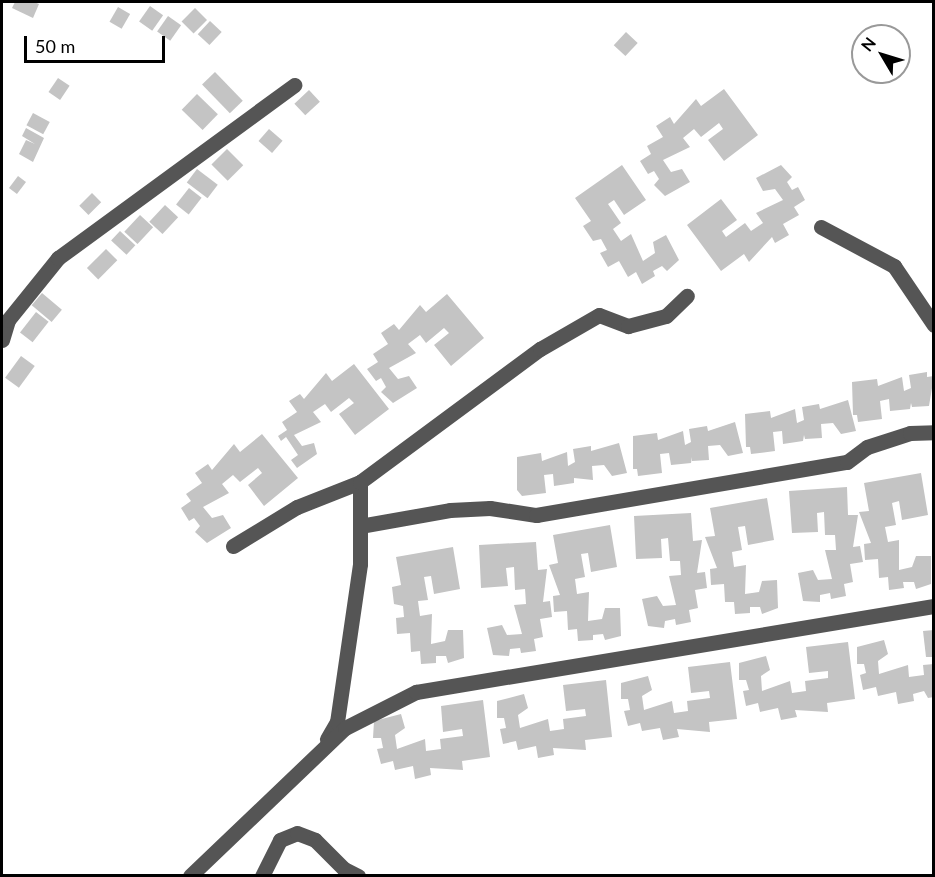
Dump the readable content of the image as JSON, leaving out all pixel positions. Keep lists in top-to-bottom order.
{
  "scale_bar": "50 m",
  "north": "top left"
}
